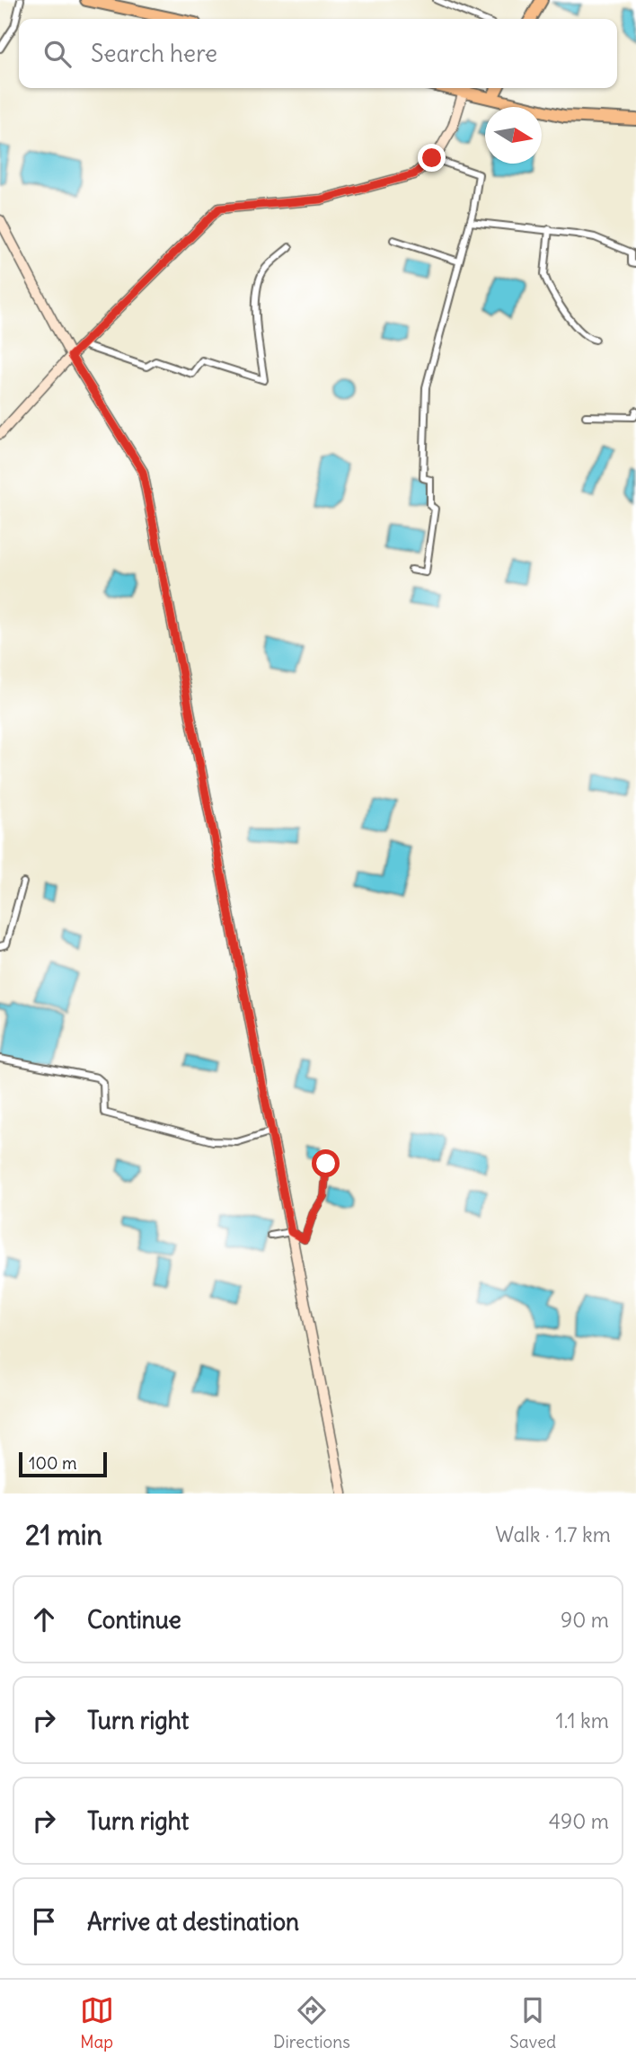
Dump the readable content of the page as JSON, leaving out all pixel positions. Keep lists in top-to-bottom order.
{
  "scale_bar": "100 m",
  "north": "right",
  "page": {
    "search": "Search here",
    "scale": "100 m",
    "heading": ["21 min", "Walk · 1.7 km"],
    "list": [
      ["Continue", "90 m"],
      ["Turn right", "1.1 km"],
      ["Turn right", "490 m"],
      "Arrive at destination"
    ],
    "nav": ["Map", "Directions", "Saved"]
  }
}
